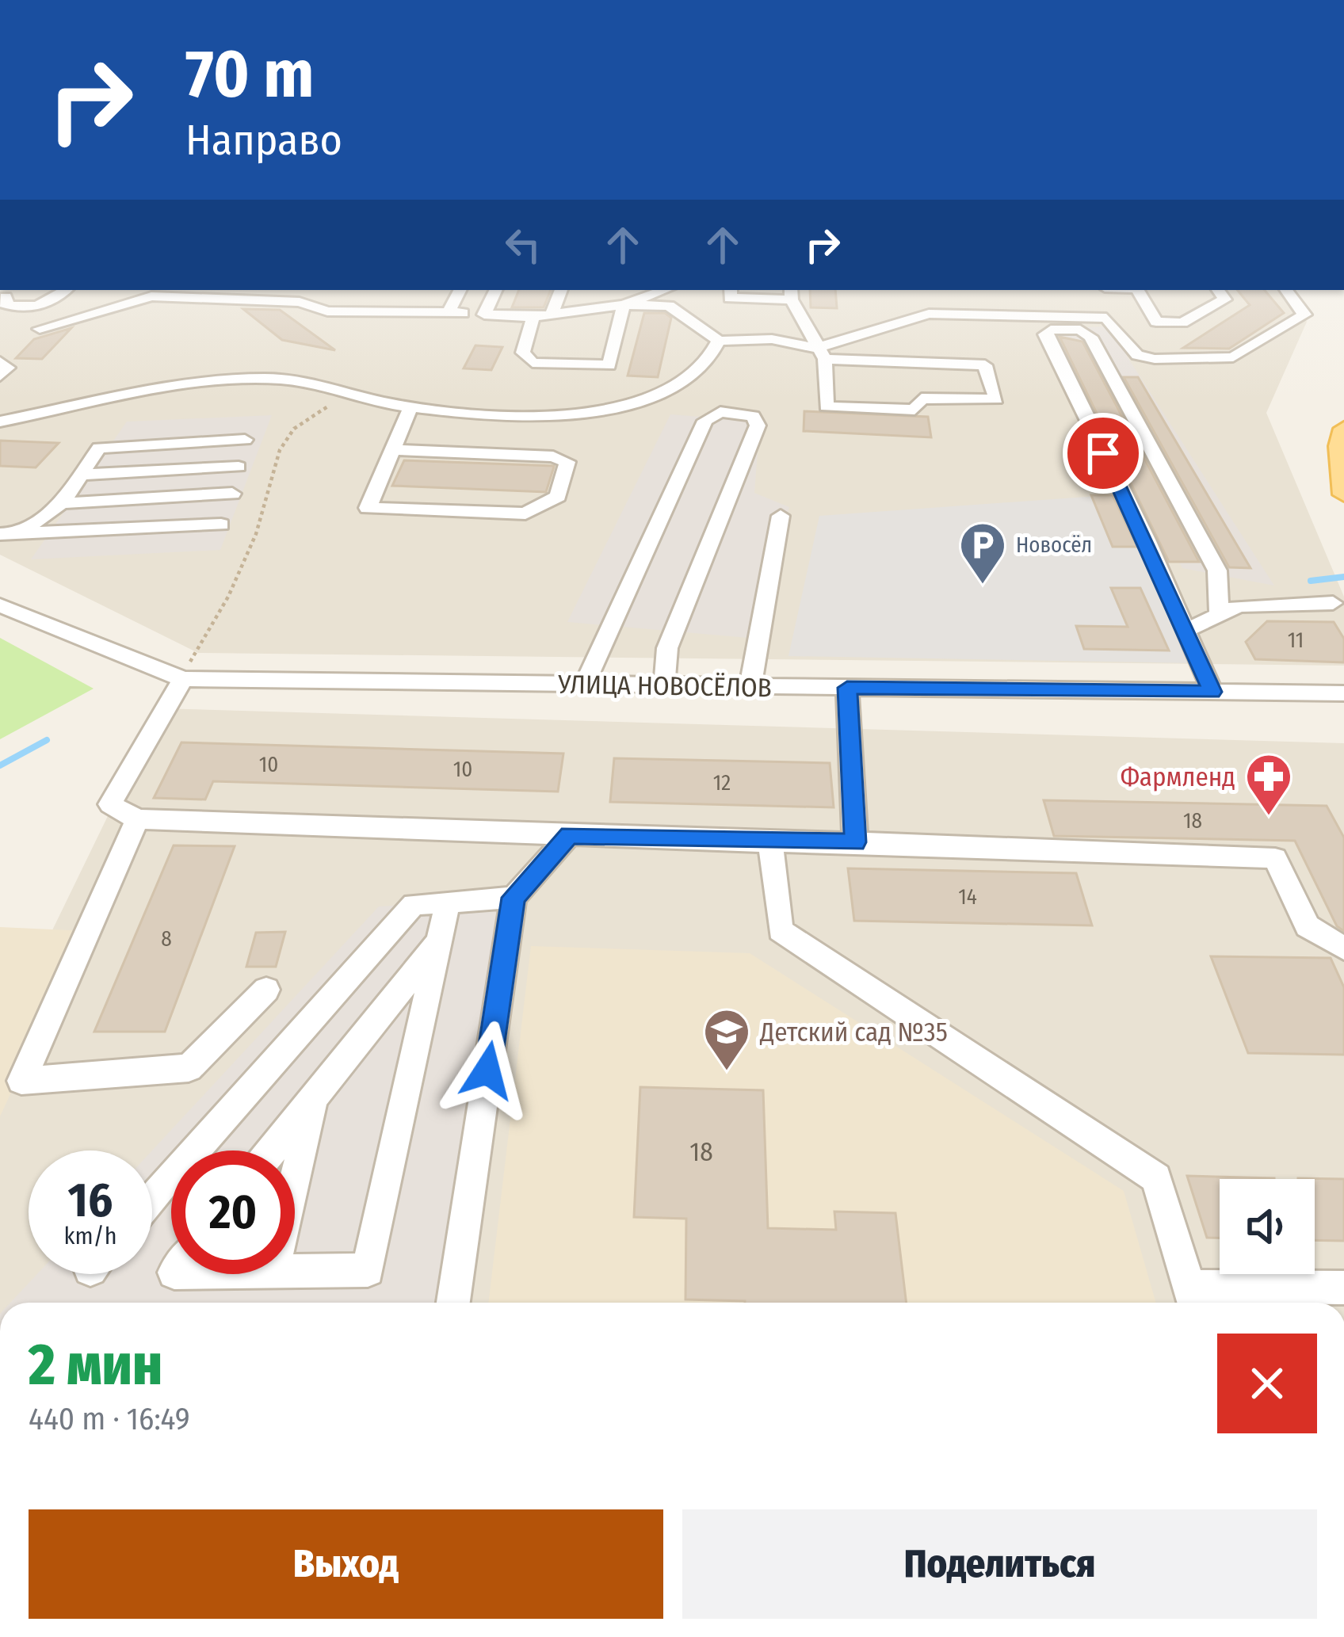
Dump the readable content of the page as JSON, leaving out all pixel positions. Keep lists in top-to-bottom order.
{
  "streets": {
    "street": ["УЛИЦА НОВОСЁЛОВ"]
  },
  "places": {
    "parking": ["Новосёл"],
    "pharmacy": ["Фармленд"],
    "school or university": ["Детский сад №35"]
  },
  "house_numbers": [
    "11",
    "10",
    "10",
    "12",
    "18",
    "14",
    "8",
    "18"
  ],
  "page": {
    "turn": ["70 m", "Направо"],
    "speed": "16 km/h",
    "limit": "20",
    "heading": ["2 мин", "440 m · 16:49"],
    "buttons": ["Выход", "Поделиться"]
  }
}
